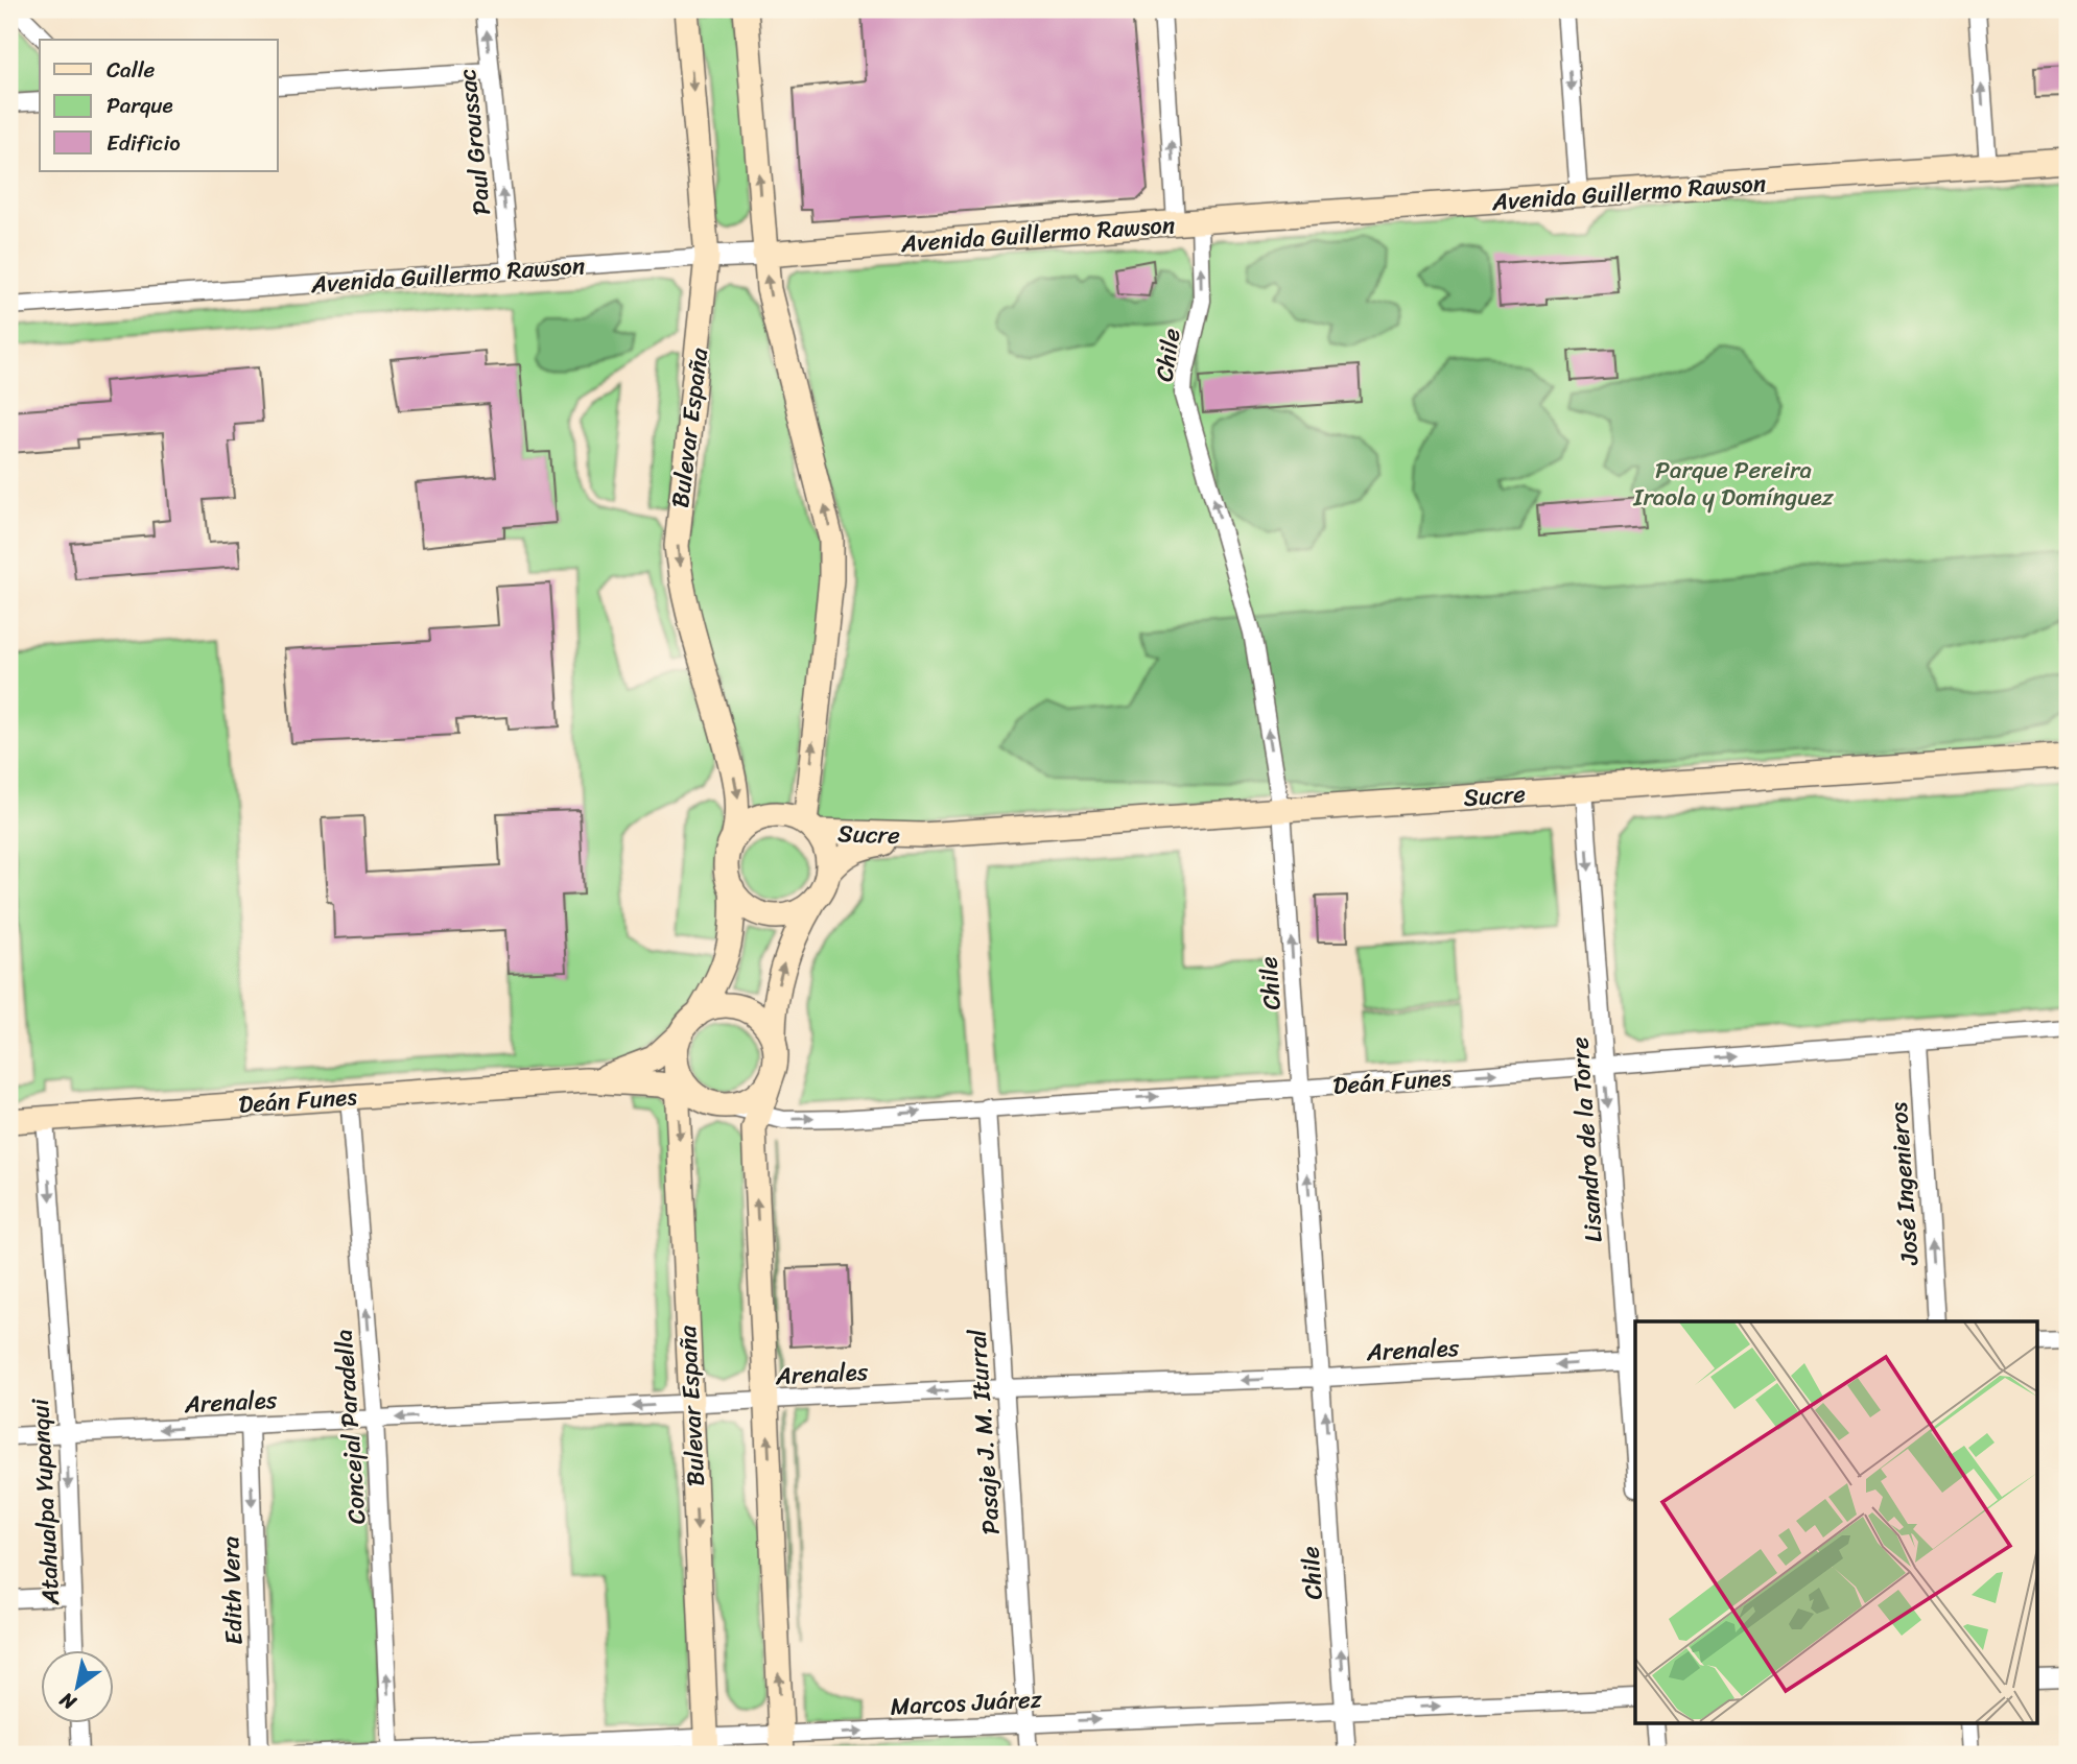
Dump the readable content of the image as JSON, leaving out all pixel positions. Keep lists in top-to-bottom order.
{
  "streets": {
    "main road": [
      "Avenida Guillermo Rawson",
      "Bulevar España",
      "Sucre",
      "Deán Funes"
    ],
    "street": [
      "Paul Groussac",
      "Chile",
      "Lisandro de la Torre",
      "José Ingenieros",
      "Arenales",
      "Concejal Paradella",
      "Pasaje J. M. Iturral",
      "Atahualpa Yupanqui",
      "Edith Vera",
      "Marcos Juárez"
    ]
  },
  "crossings": [
    ["Paul Groussac", "Avenida Guillermo Rawson"],
    ["Avenida Guillermo Rawson", "Chile"],
    ["Avenida Guillermo Rawson", "Bulevar España"],
    ["Chile", "Sucre"],
    ["Chile", "Deán Funes"],
    ["Chile", "Arenales"],
    ["Chile", "Marcos Juárez"],
    ["Bulevar España", "Sucre"],
    ["Bulevar España", "Deán Funes"],
    ["Bulevar España", "Arenales"],
    ["Bulevar España", "Marcos Juárez"],
    ["Sucre", "Lisandro de la Torre"],
    ["Deán Funes", "Lisandro de la Torre"],
    ["Deán Funes", "José Ingenieros"],
    ["Deán Funes", "Concejal Paradella"],
    ["Deán Funes", "Pasaje J. M. Iturral"],
    ["Deán Funes", "Atahualpa Yupanqui"],
    ["Lisandro de la Torre", "Arenales"],
    ["Arenales", "Concejal Paradella"],
    ["Arenales", "Pasaje J. M. Iturral"],
    ["Arenales", "Atahualpa Yupanqui"],
    ["Arenales", "Edith Vera"],
    ["Concejal Paradella", "Marcos Juárez"],
    ["Pasaje J. M. Iturral", "Marcos Juárez"]
  ],
  "one_way": [
    "Paul Groussac",
    "Chile",
    "Deán Funes",
    "Lisandro de la Torre",
    "José Ingenieros",
    "Arenales",
    "Concejal Paradella",
    "Atahualpa Yupanqui",
    "Edith Vera",
    "Marcos Juárez"
  ],
  "parks": ["Parque Pereira Iraola y Domínguez"],
  "legend": ["Calle", "Parque", "Edificio"],
  "north": "bottom left"
}
